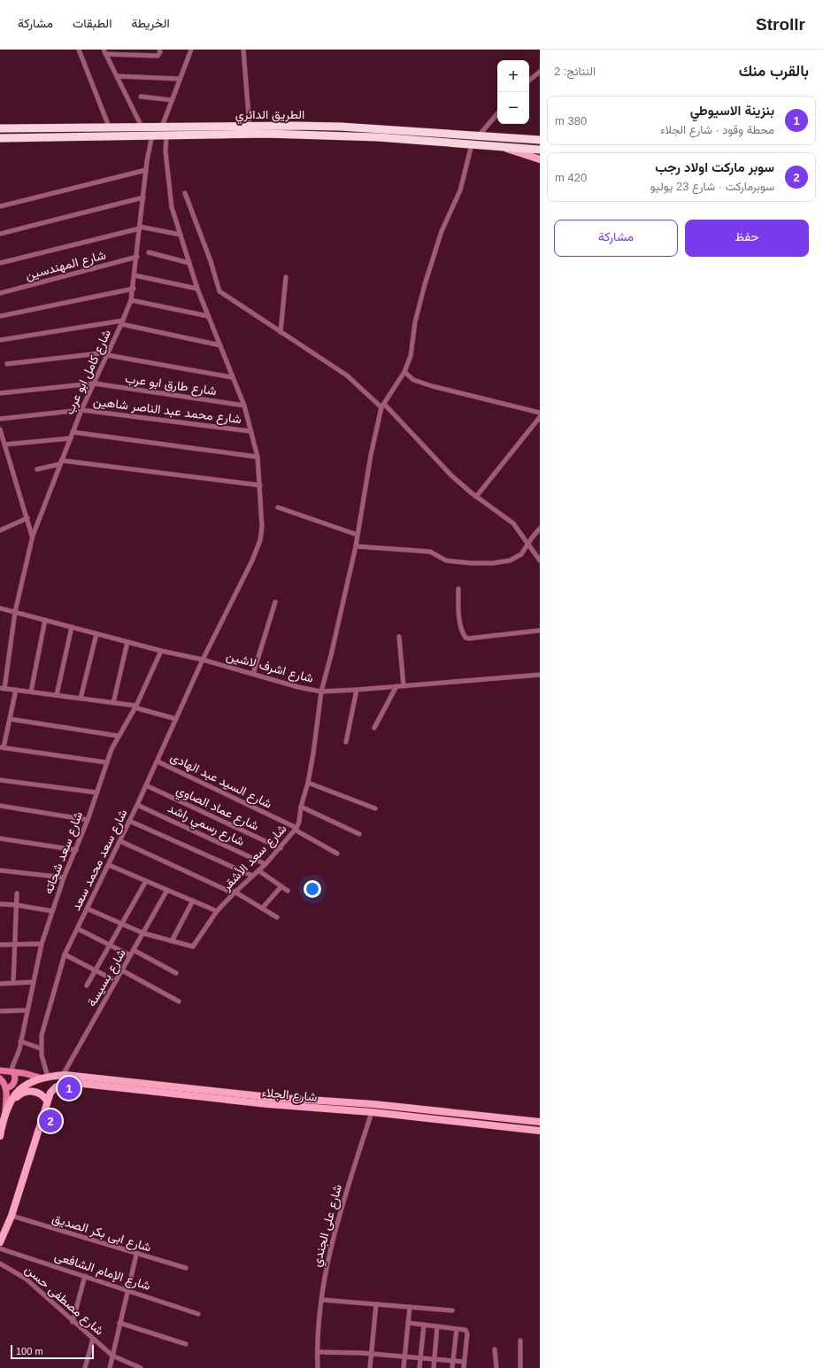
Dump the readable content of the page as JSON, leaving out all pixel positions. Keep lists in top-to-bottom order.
{
  "streets": {
    "highway": ["الطريق الدائري"],
    "main road": ["شارع الجلاء"],
    "street": [
      "شارع المهندسين",
      "شارع كامل ابو عرب",
      "شارع طارق ابو عرب",
      "شارع محمد عبد الناصر شاهين",
      "شارع اشرف لاشين",
      "شارع السيد عبد الهادى",
      "شارع عماد الصاوي",
      "شارع رسمي راشد",
      "شارع سعد شحاته",
      "شارع سعد الأشقر",
      "شارع سعد محمد سعد",
      "شارع بسيسة",
      "شارع على الجندي",
      "شارع ابى بكر الصديق",
      "شارع الإمام الشافعى",
      "شارع مصطفى حسن"
    ]
  },
  "crossings": [
    ["الطريق الدائري", "شارع كامل ابو عرب"],
    ["الطريق الدائري", "شارع سعد محمد سعد"],
    ["شارع المهندسين", "شارع كامل ابو عرب"],
    ["شارع كامل ابو عرب", "شارع طارق ابو عرب"],
    ["شارع كامل ابو عرب", "شارع محمد عبد الناصر شاهين"],
    ["شارع كامل ابو عرب", "شارع اشرف لاشين"],
    ["شارع طارق ابو عرب", "شارع سعد محمد سعد"],
    ["شارع محمد عبد الناصر شاهين", "شارع سعد محمد سعد"],
    ["شارع اشرف لاشين", "شارع سعد شحاته"],
    ["شارع اشرف لاشين", "شارع سعد الأشقر"],
    ["شارع اشرف لاشين", "شارع سعد محمد سعد"],
    ["شارع السيد عبد الهادى", "شارع سعد الأشقر"],
    ["شارع السيد عبد الهادى", "شارع سعد محمد سعد"],
    ["شارع عماد الصاوي", "شارع سعد الأشقر"],
    ["شارع عماد الصاوي", "شارع سعد محمد سعد"],
    ["شارع رسمي راشد", "شارع سعد الأشقر"],
    ["شارع رسمي راشد", "شارع سعد محمد سعد"],
    ["شارع سعد شحاته", "شارع الجلاء"],
    ["شارع سعد محمد سعد", "شارع الجلاء"],
    ["شارع بسيسة", "شارع الجلاء"],
    ["شارع الجلاء", "شارع على الجندي"]
  ],
  "scale_bar": "100 m",
  "page": {
    "header": "Strollr",
    "nav": ["الخريطة", "الطبقات", "مشاركة"],
    "heading": ["بالقرب منك", "النتائج: 2"],
    "map_buttons": ["+", "−"],
    "list": [
      {
        "mark": "1",
        "name": "بنزينة الاسيوطي",
        "note": "محطة وقود · شارع الجلاء",
        "value": "380 m"
      },
      {
        "mark": "2",
        "name": "سوبر ماركت اولاد رجب",
        "note": "سوبرماركت · شارع 23 يوليو",
        "value": "420 m"
      }
    ],
    "buttons": ["حفظ", "مشاركة"],
    "pins": ["1", "2"],
    "scale": "100 m"
  }
}
